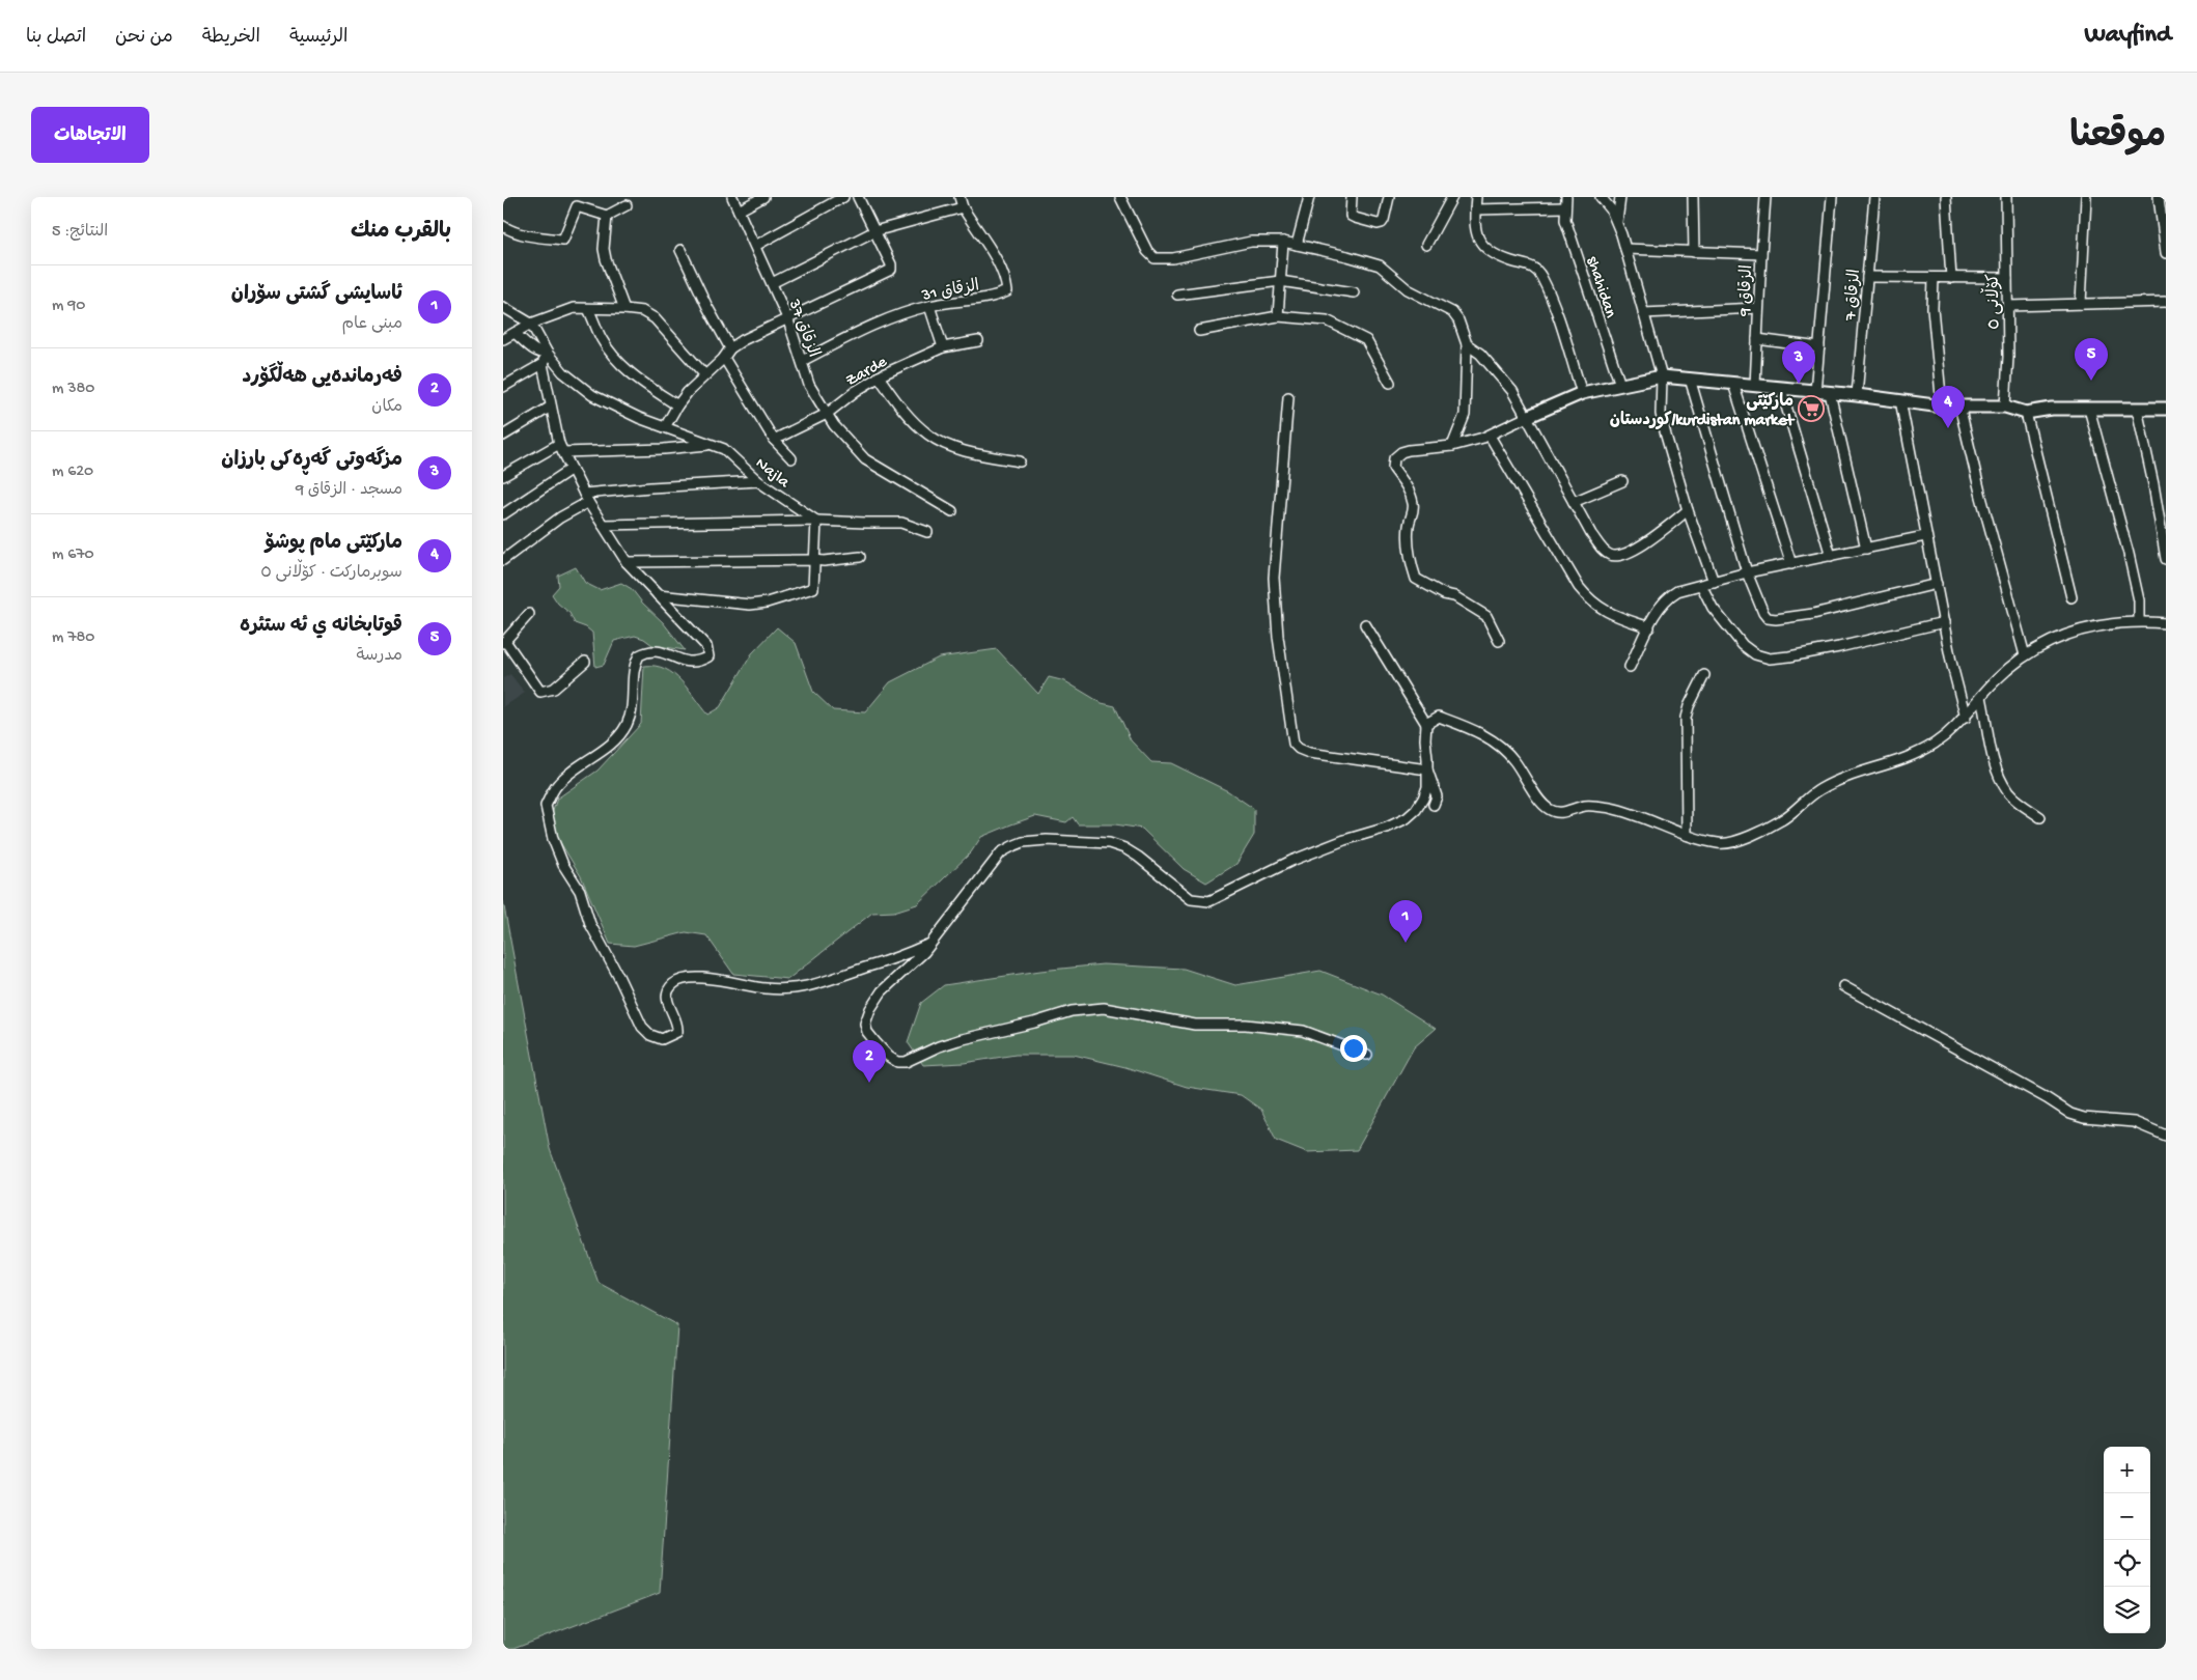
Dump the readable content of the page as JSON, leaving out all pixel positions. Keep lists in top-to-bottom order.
{
  "streets": {
    "street": [
      "shahidan",
      "الزقاق 31",
      "الزقاق 9",
      "الزقاق 7",
      "کۆڵانی ٥",
      "الزقاق 37",
      "Zarde",
      "Najla"
    ]
  },
  "crossings": [
    ["الزقاق 31", "الزقاق 37"],
    ["الزقاق 37", "Zarde"]
  ],
  "places": {
    "supermarket": ["مارکێتی کوردستان/kurdistan market"]
  },
  "page": {
    "header": "Wayfind",
    "nav": [
      "الرئيسية",
      "الخريطة",
      "من نحن",
      "اتصل بنا"
    ],
    "title": "موقعنا",
    "buttons": "الاتجاهات",
    "heading": ["بالقرب منك", "النتائج: 5"],
    "list": [
      {
        "mark": "1",
        "name": "ئاسایشی گشتی سۆران",
        "note": "مبنى عام",
        "value": "90 m"
      },
      {
        "mark": "2",
        "name": "فەرماندەیی هەڵگۆرد",
        "note": "مكان",
        "value": "380 m"
      },
      {
        "mark": "3",
        "name": "مزگەوتی گەڕەکی بارزان",
        "note": "مسجد · الزقاق 9",
        "value": "620 m"
      },
      {
        "mark": "4",
        "name": "مارکێتی مام پوشۆ",
        "note": "سوبرماركت · کۆڵانی ٥",
        "value": "670 m"
      },
      {
        "mark": "5",
        "name": "قوتابخانه ي ئه ستئره",
        "note": "مدرسة",
        "value": "780 m"
      }
    ],
    "pins": [
      "5",
      "3",
      "4",
      "1",
      "2"
    ],
    "map_buttons": ["+", "−"]
  }
}
